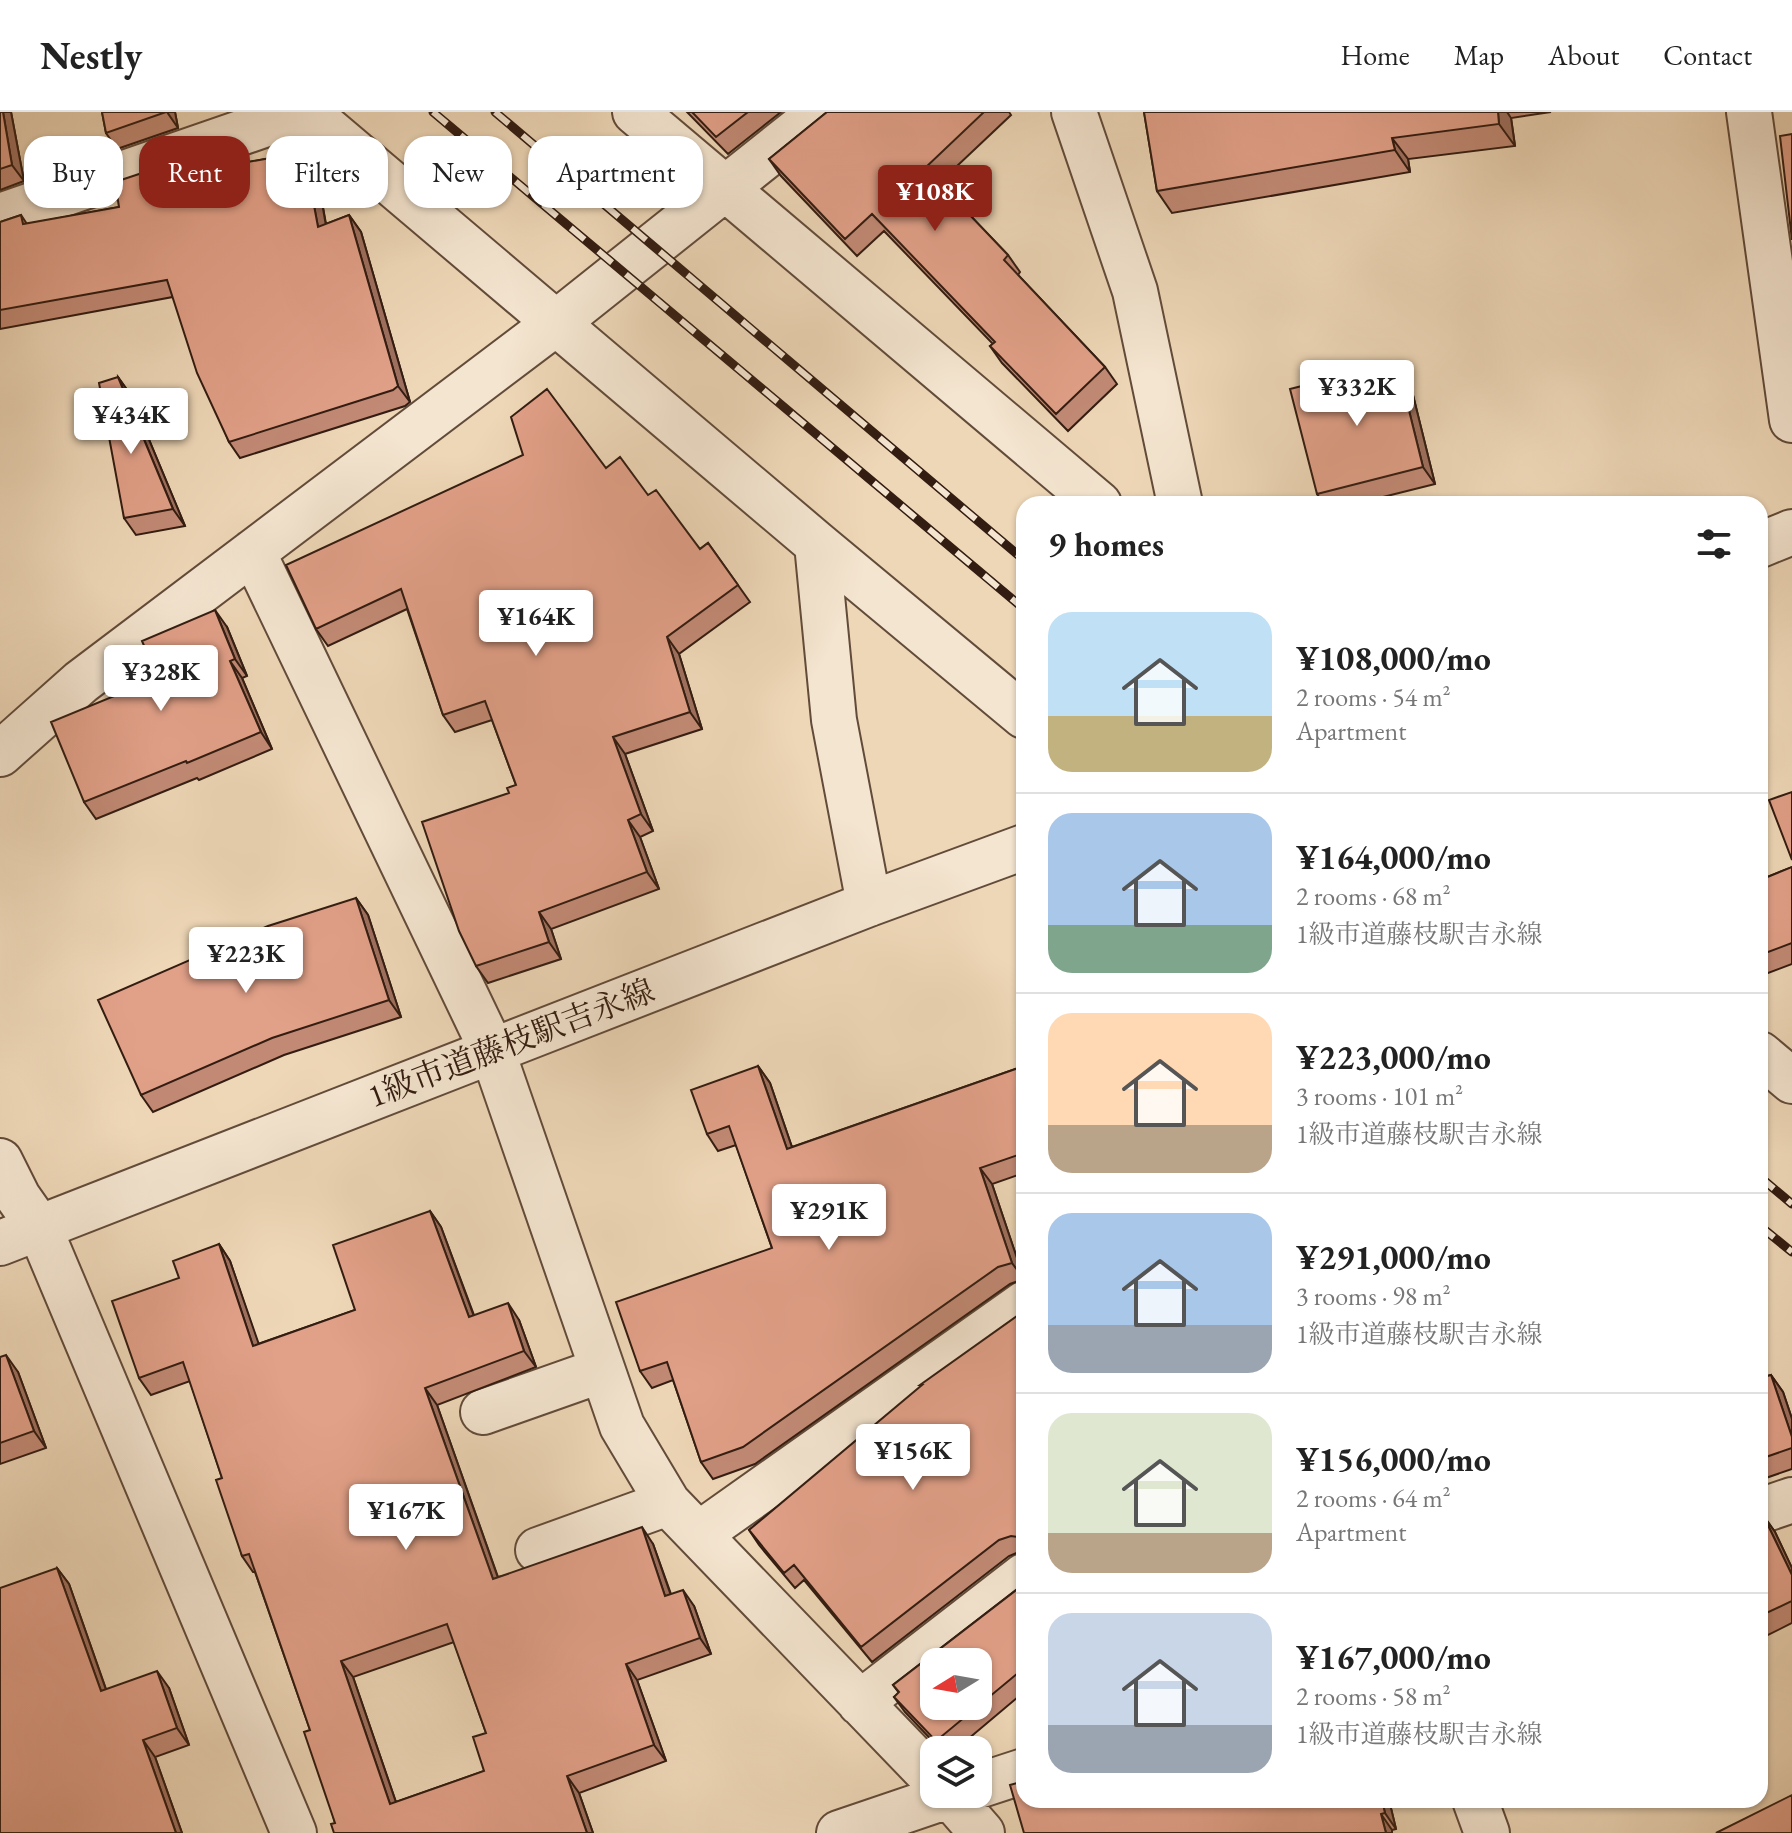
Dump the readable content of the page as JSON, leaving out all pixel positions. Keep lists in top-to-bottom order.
{
  "streets": {
    "street": ["1級市道藤枝駅吉永線"]
  },
  "north": "left",
  "page": {
    "header": "Nestly",
    "nav": [
      "Home",
      "Map",
      "About",
      "Contact"
    ],
    "chip": [
      "Buy",
      "Rent",
      "Filters",
      "New",
      "Apartment"
    ],
    "price": [
      "¥108K",
      "¥332K",
      "¥434K",
      "¥164K",
      "¥328K",
      "¥223K",
      "¥291K",
      "¥156K",
      "¥167K"
    ],
    "heading": "9 homes",
    "list": [
      {
        "name": "¥108,000/mo",
        "note": "2 rooms · 54 m² · Apartment"
      },
      {
        "name": "¥164,000/mo",
        "note": "2 rooms · 68 m² · 1級市道藤枝駅吉永線"
      },
      {
        "name": "¥223,000/mo",
        "note": "3 rooms · 101 m² · 1級市道藤枝駅吉永線"
      },
      {
        "name": "¥291,000/mo",
        "note": "3 rooms · 98 m² · 1級市道藤枝駅吉永線"
      },
      {
        "name": "¥156,000/mo",
        "note": "2 rooms · 64 m² · Apartment"
      },
      {
        "name": "¥167,000/mo",
        "note": "2 rooms · 58 m² · 1級市道藤枝駅吉永線"
      }
    ]
  }
}
